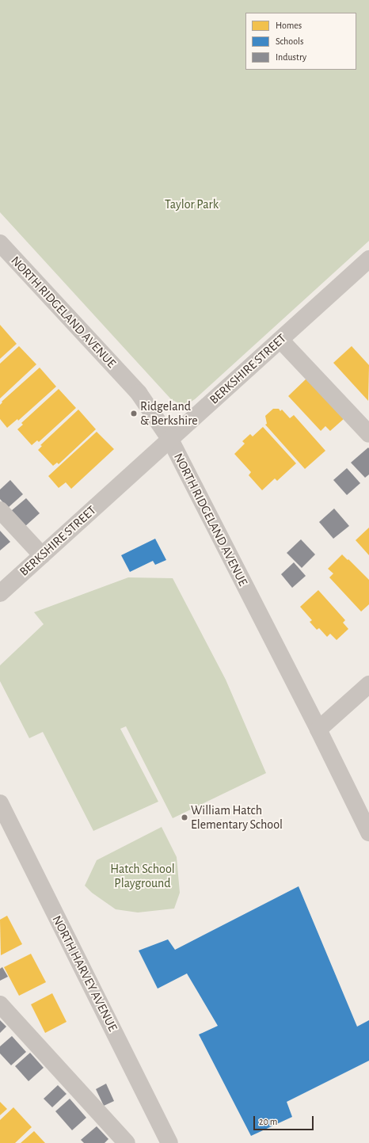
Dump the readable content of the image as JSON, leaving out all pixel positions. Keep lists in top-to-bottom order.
{
  "streets": {
    "street": ["NORTH RIDGELAND AVENUE", "BERKSHIRE STREET", "NORTH HARVEY AVENUE"]
  },
  "crossings": [
    ["NORTH RIDGELAND AVENUE", "BERKSHIRE STREET"]
  ],
  "parks": ["Taylor Park", "Hatch School Playground"],
  "places": ["Ridgeland & Berkshire", "William Hatch Elementary School"],
  "legend": ["Homes", "Schools", "Industry"],
  "scale_bar": "20 m"
}
